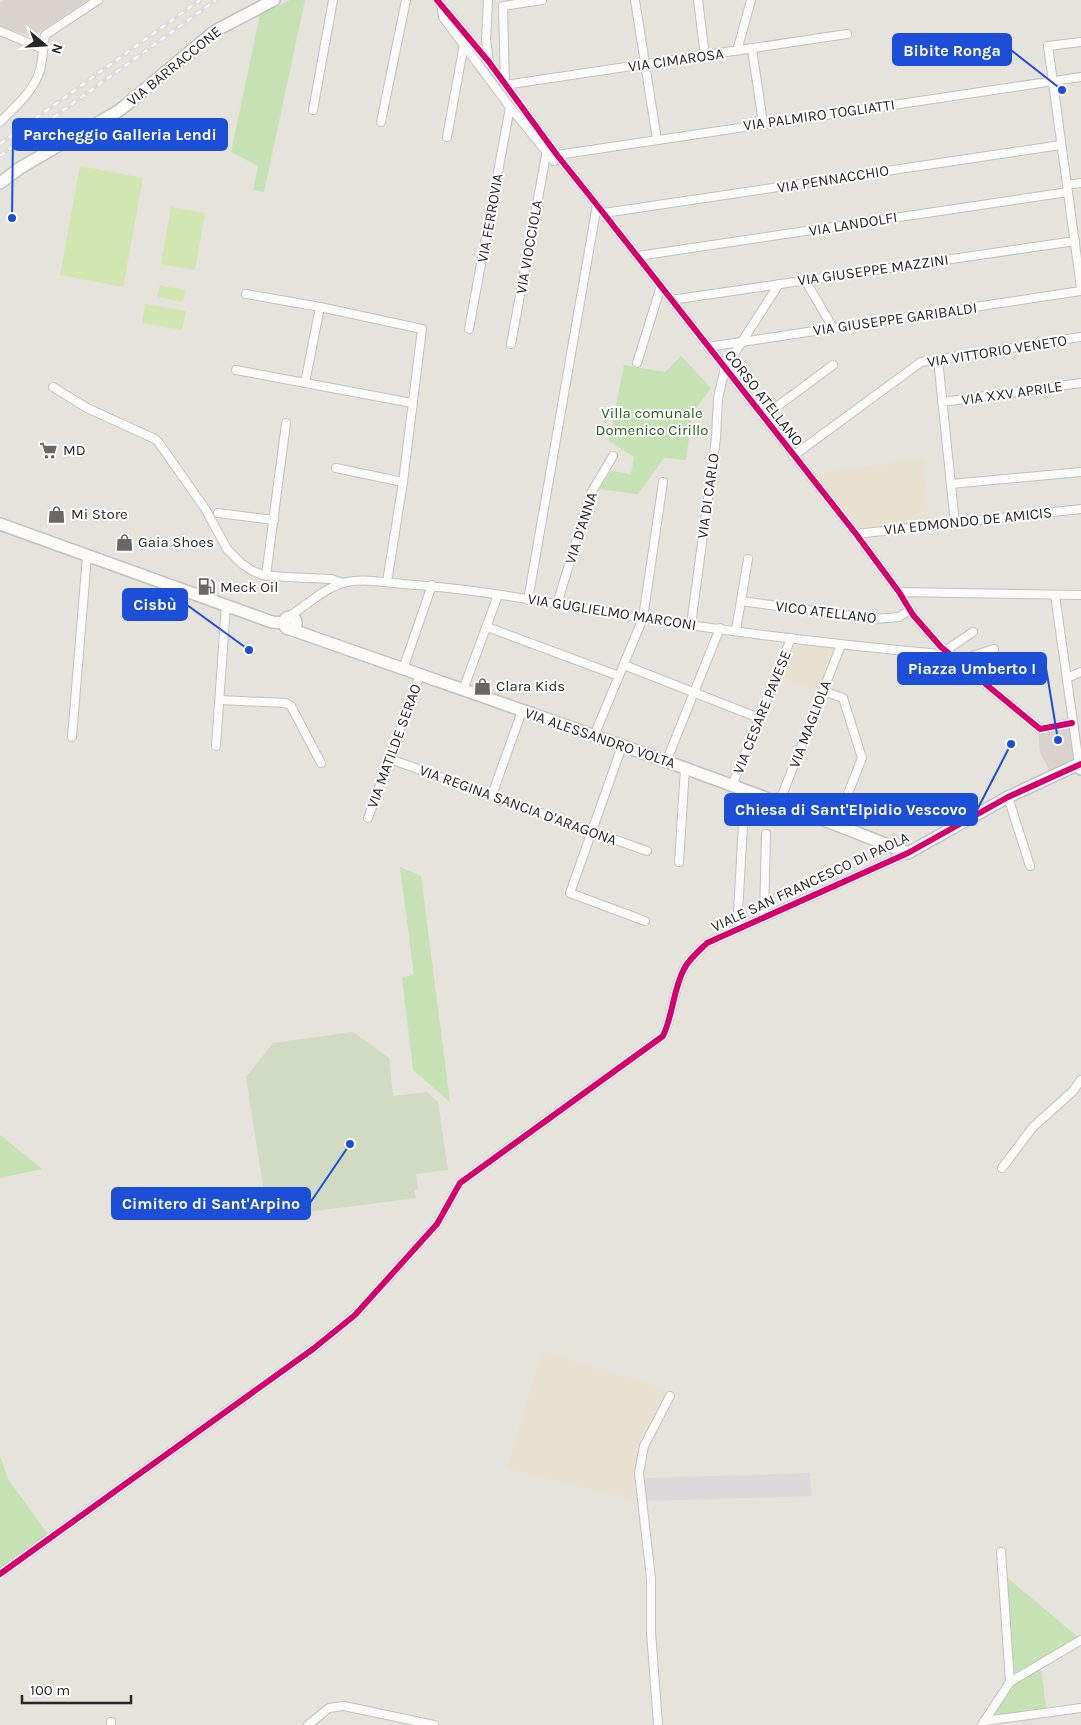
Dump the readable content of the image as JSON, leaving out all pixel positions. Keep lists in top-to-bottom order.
{
  "streets": {
    "street": [
      "VIA CIMAROSA",
      "VIA BARRACCONE",
      "VIA PALMIRO TOGLIATTI",
      "VIA PENNACCHIO",
      "VIA FERROVIA",
      "VIA LANDOLFI",
      "VIA VIOCCIOLA",
      "VIA GIUSEPPE MAZZINI",
      "VIA GIUSEPPE GARIBALDI",
      "VIA VITTORIO VENETO",
      "VIA XXV APRILE",
      "CORSO ATELLANO",
      "VIA DI CARLO",
      "VIA EDMONDO DE AMICIS",
      "VIA D'ANNA",
      "VIA GUGLIELMO MARCONI",
      "VICO ATELLANO",
      "VIA CESARE PAVESE",
      "VIA MAGLIOLA",
      "VIA ALESSANDRO VOLTA",
      "VIA MATILDE SERAO",
      "VIA REGINA SANCIA D'ARAGONA",
      "VIALE SAN FRANCESCO DI PAOLA"
    ]
  },
  "crossings": [
    ["VIA CIMAROSA", "CORSO ATELLANO"],
    ["VIA PALMIRO TOGLIATTI", "CORSO ATELLANO"],
    ["VIA PENNACCHIO", "CORSO ATELLANO"],
    ["VIA LANDOLFI", "CORSO ATELLANO"],
    ["VIA GIUSEPPE MAZZINI", "CORSO ATELLANO"],
    ["VIA GIUSEPPE GARIBALDI", "CORSO ATELLANO"],
    ["VIA VITTORIO VENETO", "CORSO ATELLANO"],
    ["CORSO ATELLANO", "VIA DI CARLO"],
    ["CORSO ATELLANO", "VIA EDMONDO DE AMICIS"],
    ["CORSO ATELLANO", "VIA GUGLIELMO MARCONI"],
    ["CORSO ATELLANO", "VICO ATELLANO"],
    ["VIA DI CARLO", "VIA GUGLIELMO MARCONI"],
    ["VIA D'ANNA", "VIA GUGLIELMO MARCONI"],
    ["VIA GUGLIELMO MARCONI", "VIA CESARE PAVESE"],
    ["VIA GUGLIELMO MARCONI", "VIA MAGLIOLA"],
    ["VIA GUGLIELMO MARCONI", "VIA ALESSANDRO VOLTA"],
    ["VIA CESARE PAVESE", "VIA ALESSANDRO VOLTA"],
    ["VIA MAGLIOLA", "VIA ALESSANDRO VOLTA"],
    ["VIA ALESSANDRO VOLTA", "VIA MATILDE SERAO"],
    ["VIA ALESSANDRO VOLTA", "VIALE SAN FRANCESCO DI PAOLA"],
    ["VIA MATILDE SERAO", "VIA REGINA SANCIA D'ARAGONA"]
  ],
  "parks": ["Villa comunale Domenico Cirillo"],
  "places": {
    "other": [
      "Bibite Ronga",
      "Parcheggio Galleria Lendi",
      "Cisbù",
      "Piazza Umberto I",
      "Chiesa di Sant'Elpidio Vescovo",
      "Cimitero di Sant'Arpino"
    ],
    "supermarket": ["MD"],
    "shop": ["Mi Store", "Gaia Shoes", "Clara Kids"],
    "fuel station": ["Meck Oil"]
  },
  "scale_bar": "100 m",
  "north": "right"
}
